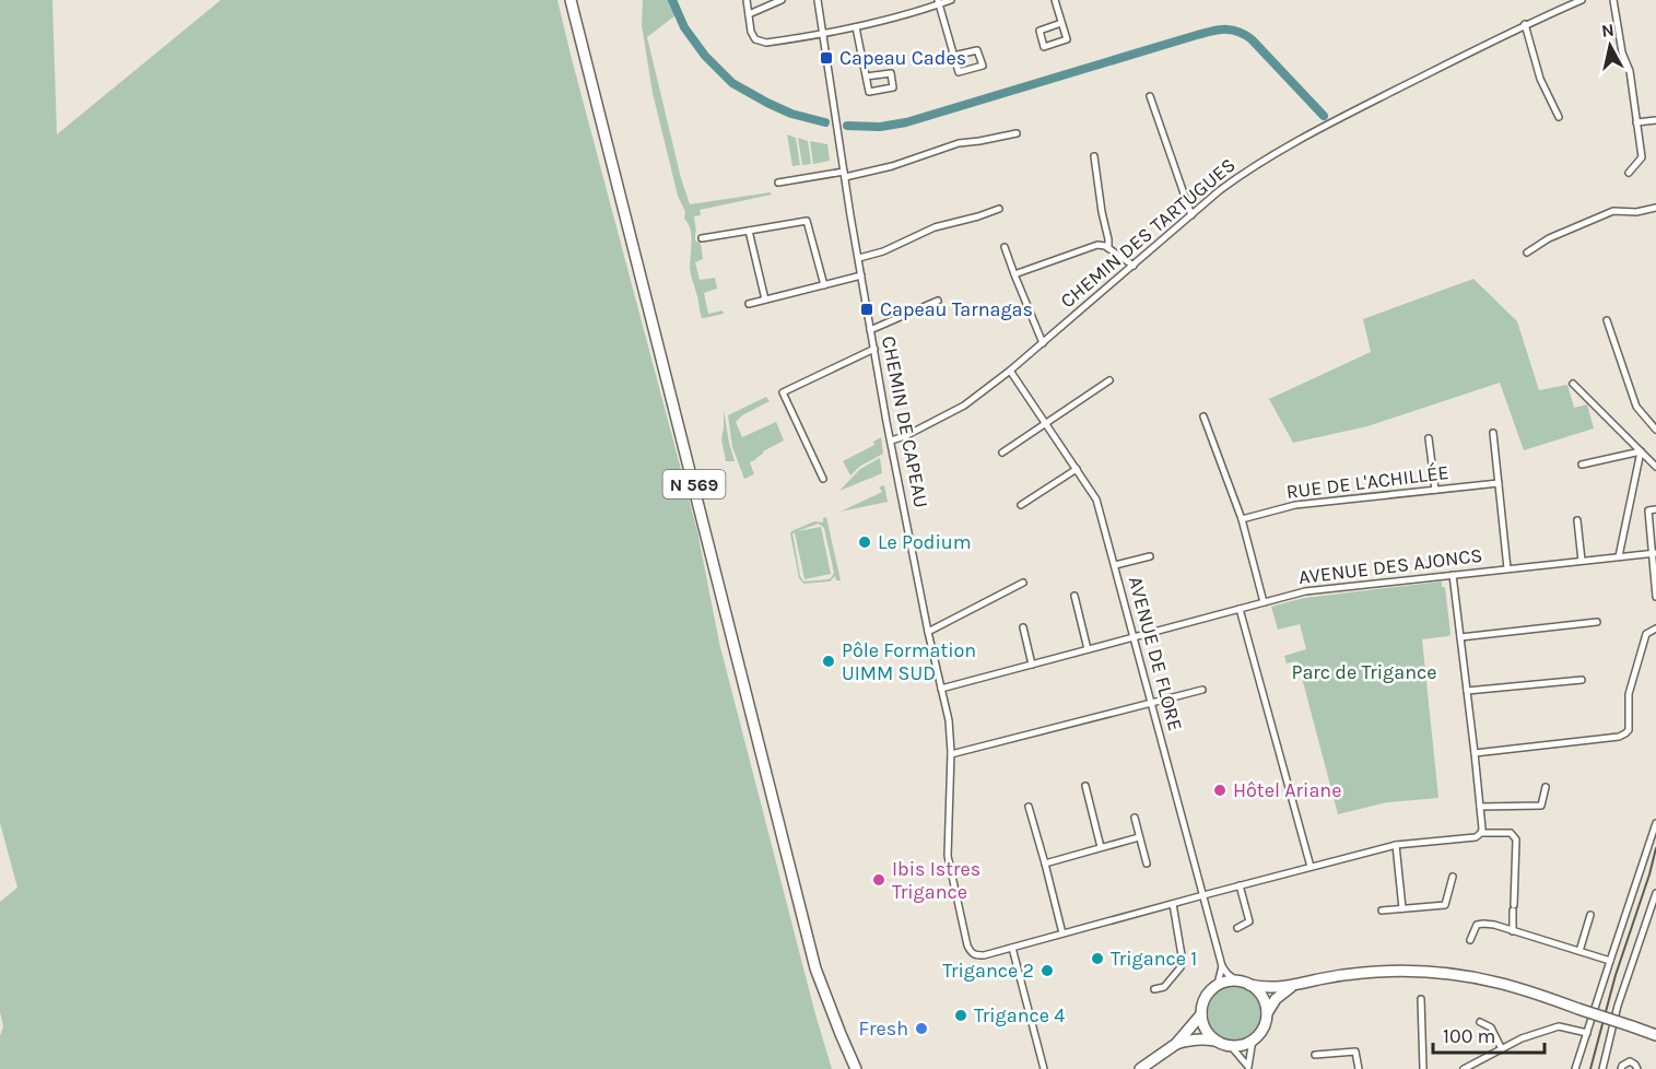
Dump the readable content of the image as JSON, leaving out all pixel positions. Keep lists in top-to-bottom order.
{
  "streets": {
    "main road": ["N 569"],
    "street": [
      "CHEMIN DES TARTUGUES",
      "CHEMIN DE CAPEAU",
      "RUE DE L'ACHILLÉE",
      "AVENUE DES AJONCS",
      "AVENUE DE FLORE"
    ]
  },
  "crossings": [
    ["CHEMIN DES TARTUGUES", "CHEMIN DE CAPEAU"],
    ["CHEMIN DES TARTUGUES", "AVENUE DE FLORE"],
    ["CHEMIN DE CAPEAU", "AVENUE DES AJONCS"],
    ["AVENUE DES AJONCS", "AVENUE DE FLORE"]
  ],
  "parks": ["Parc de Trigance"],
  "places": {
    "transit": ["Capeau Cades", "Capeau Tarnagas"],
    "other": [
      "Le Podium",
      "Pôle Formation UIMM SUD",
      "Hôtel Ariane",
      "Ibis Istres Trigance",
      "Trigance 1",
      "Trigance 2",
      "Trigance 4",
      "Fresh"
    ]
  },
  "scale_bar": "100 m",
  "north": "top"
}
